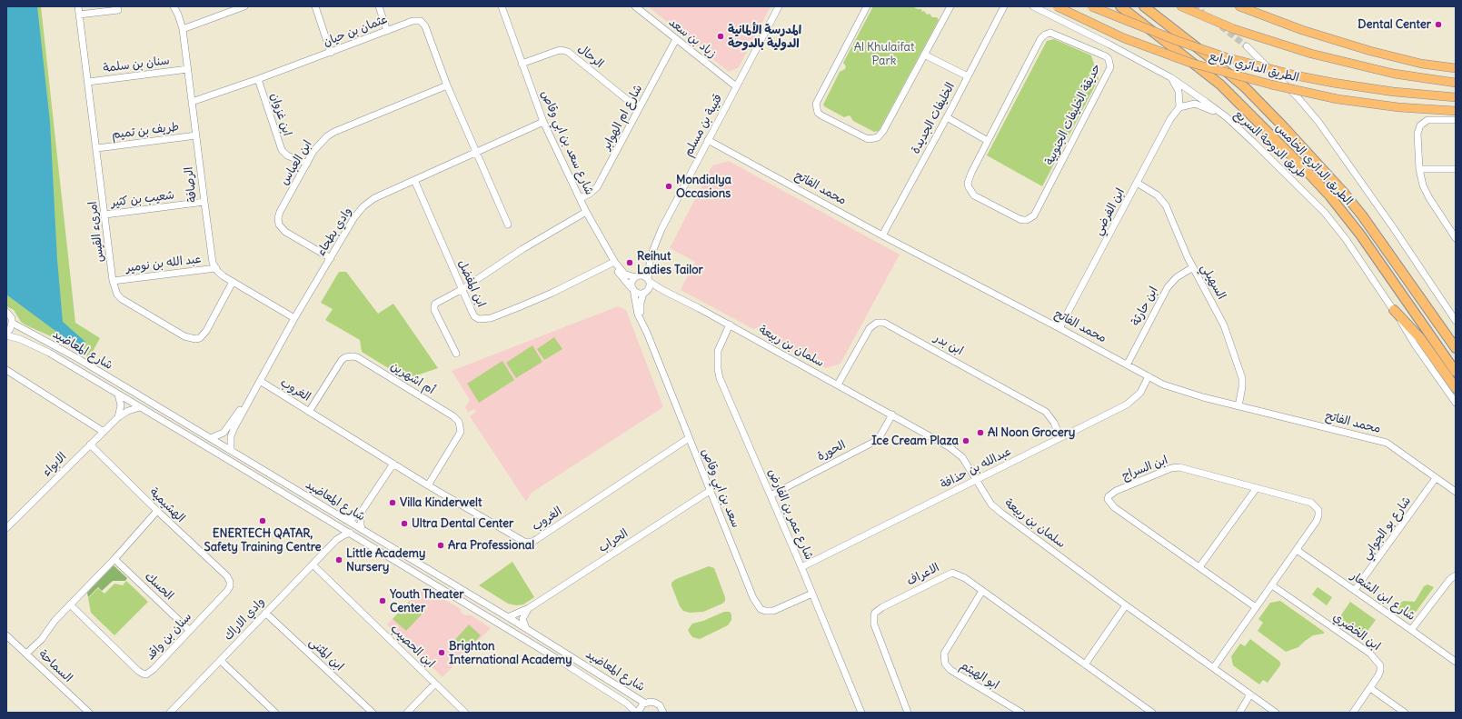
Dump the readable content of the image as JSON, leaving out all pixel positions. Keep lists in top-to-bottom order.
{
  "streets": {
    "highway": ["الطريق الدائري الخامس"],
    "main road": ["الطريق الدائري الرابع"],
    "street": [
      "عثمان بن حيان",
      "زياد بن سعد",
      "الرحال",
      "سنان بن سلمة",
      "ابن غزوان",
      "حديقة الخليفات الجنوبية",
      "شارع ام الهوابر",
      "الخليفات الجديدة",
      "قتيبة بن مسلم",
      "طريف بن تميم",
      "شارع سعد بن ابي وقاص",
      "طريق الدوحة السريع",
      "ابن العباس",
      "الرصافة",
      "محمد الفاتح",
      "شعيب بن كثير",
      "ابن الفرضي",
      "امرىء القيس",
      "وادي بطحاء",
      "عبد الله بن نومير",
      "السهيلي",
      "ابن المفضل",
      "ابن حارثة",
      "ابن بدر",
      "سلمان بن ربيعة",
      "شارع المعاضيد",
      "أم اشهرين",
      "الغروب",
      "الحورة",
      "الابواء",
      "عبدالله بن حذافة",
      "ابن السراج",
      "سعد بن ابي وقاص",
      "الهشيمية",
      "شارع عمر بن الفارض",
      "شارع بو الجوابي",
      "الحراب",
      "الاعراف",
      "الحسك",
      "شارع ابن الشعار",
      "وادي الاراك",
      "ابن الخضري",
      "سنان بن واقد",
      "ابن الحصيب",
      "ابن المثنى",
      "السماحة",
      "ابو الهيثم"
    ]
  },
  "crossings": [
    ["عثمان بن حيان", "ابن غزوان"],
    ["عثمان بن حيان", "ابن العباس"],
    ["عثمان بن حيان", "الرصافة"],
    ["عثمان بن حيان", "وادي بطحاء"],
    ["زياد بن سعد", "شارع ام الهوابر"],
    ["زياد بن سعد", "قتيبة بن مسلم"],
    ["الرحال", "شارع ام الهوابر"],
    ["الرحال", "شارع سعد بن ابي وقاص"],
    ["سنان بن سلمة", "الرصافة"],
    ["سنان بن سلمة", "امرىء القيس"],
    ["ابن غزوان", "ابن العباس"],
    ["شارع ام الهوابر", "شارع سعد بن ابي وقاص"],
    ["الخليفات الجديدة", "محمد الفاتح"],
    ["قتيبة بن مسلم", "شارع سعد بن ابي وقاص"],
    ["قتيبة بن مسلم", "محمد الفاتح"],
    ["قتيبة بن مسلم", "سلمان بن ربيعة"],
    ["طريف بن تميم", "الرصافة"],
    ["طريف بن تميم", "امرىء القيس"],
    ["شارع سعد بن ابي وقاص", "وادي بطحاء"],
    ["شارع سعد بن ابي وقاص", "ابن المفضل"],
    ["شارع سعد بن ابي وقاص", "سلمان بن ربيعة"],
    ["ابن العباس", "وادي بطحاء"],
    ["الرصافة", "شعيب بن كثير"],
    ["الرصافة", "امرىء القيس"],
    ["الرصافة", "وادي بطحاء"],
    ["الرصافة", "عبد الله بن نومير"],
    ["محمد الفاتح", "ابن الفرضي"],
    ["محمد الفاتح", "السهيلي"],
    ["محمد الفاتح", "ابن حارثة"],
    ["محمد الفاتح", "عبدالله بن حذافة"],
    ["محمد الفاتح", "شارع بو الجوابي"],
    ["شعيب بن كثير", "امرىء القيس"],
    ["ابن الفرضي", "السهيلي"],
    ["امرىء القيس", "عبد الله بن نومير"],
    ["وادي بطحاء", "ابن المفضل"],
    ["وادي بطحاء", "شارع المعاضيد"],
    ["وادي بطحاء", "الغروب"],
    ["السهيلي", "ابن حارثة"],
    ["ابن بدر", "سلمان بن ربيعة"],
    ["ابن بدر", "عبدالله بن حذافة"],
    ["سلمان بن ربيعة", "الحورة"],
    ["سلمان بن ربيعة", "عبدالله بن حذافة"],
    ["سلمان بن ربيعة", "ابن السراج"],
    ["سلمان بن ربيعة", "شارع عمر بن الفارض"],
    ["شارع المعاضيد", "الابواء"],
    ["شارع المعاضيد", "الحراب"],
    ["شارع المعاضيد", "وادي الاراك"],
    ["أم اشهرين", "الغروب"],
    ["الغروب", "سعد بن ابي وقاص"],
    ["الحورة", "شارع عمر بن الفارض"],
    ["الابواء", "الهشيمية"],
    ["عبدالله بن حذافة", "شارع عمر بن الفارض"],
    ["ابن السراج", "شارع ابن الشعار"],
    ["ابن السراج", "ابن الخضري"],
    ["سعد بن ابي وقاص", "شارع عمر بن الفارض"],
    ["سعد بن ابي وقاص", "الحراب"],
    ["الهشيمية", "سنان بن واقد"],
    ["شارع بو الجوابي", "شارع ابن الشعار"],
    ["الاعراف", "ابو الهيثم"],
    ["الحسك", "سنان بن واقد"],
    ["وادي الاراك", "ابن الحصيب"],
    ["وادي الاراك", "ابن المثنى"]
  ],
  "parks": ["Al Khulaifat Park"],
  "places": [
    "Dental Center",
    "المدرسة الألمانية الدولية بالدوحة",
    "Mondialya Occasions",
    "Reihut Ladies Tailor",
    "Al Noon Grocery",
    "Ice Cream Plaza",
    "Villa Kinderwelt",
    "ENERTECH QATAR, Safety Training Centre",
    "Ultra Dental Center",
    "Ara Professional",
    "Little Academy Nursery",
    "Youth Theater Center",
    "Brighton International Academy"
  ]
}
